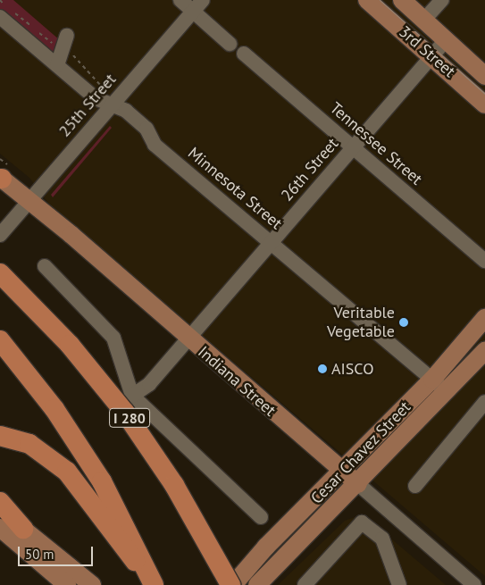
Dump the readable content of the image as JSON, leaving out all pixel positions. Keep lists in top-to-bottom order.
{
  "streets": {
    "highway": ["I 280"],
    "main road": ["3rd Street", "Indiana Street", "Cesar Chavez Street"],
    "street": [
      "25th Street",
      "Tennessee Street",
      "26th Street",
      "Minnesota Street"
    ]
  },
  "crossings": [
    ["3rd Street", "26th Street"],
    ["25th Street", "Minnesota Street"],
    ["25th Street", "Indiana Street"],
    ["Tennessee Street", "26th Street"],
    ["26th Street", "Minnesota Street"],
    ["26th Street", "Indiana Street"],
    ["Minnesota Street", "Cesar Chavez Street"],
    ["Indiana Street", "Cesar Chavez Street"],
    ["I 280", "Cesar Chavez Street"]
  ],
  "places": ["Veritable Vegetable", "AISCO"],
  "scale_bar": "50 m"
}
